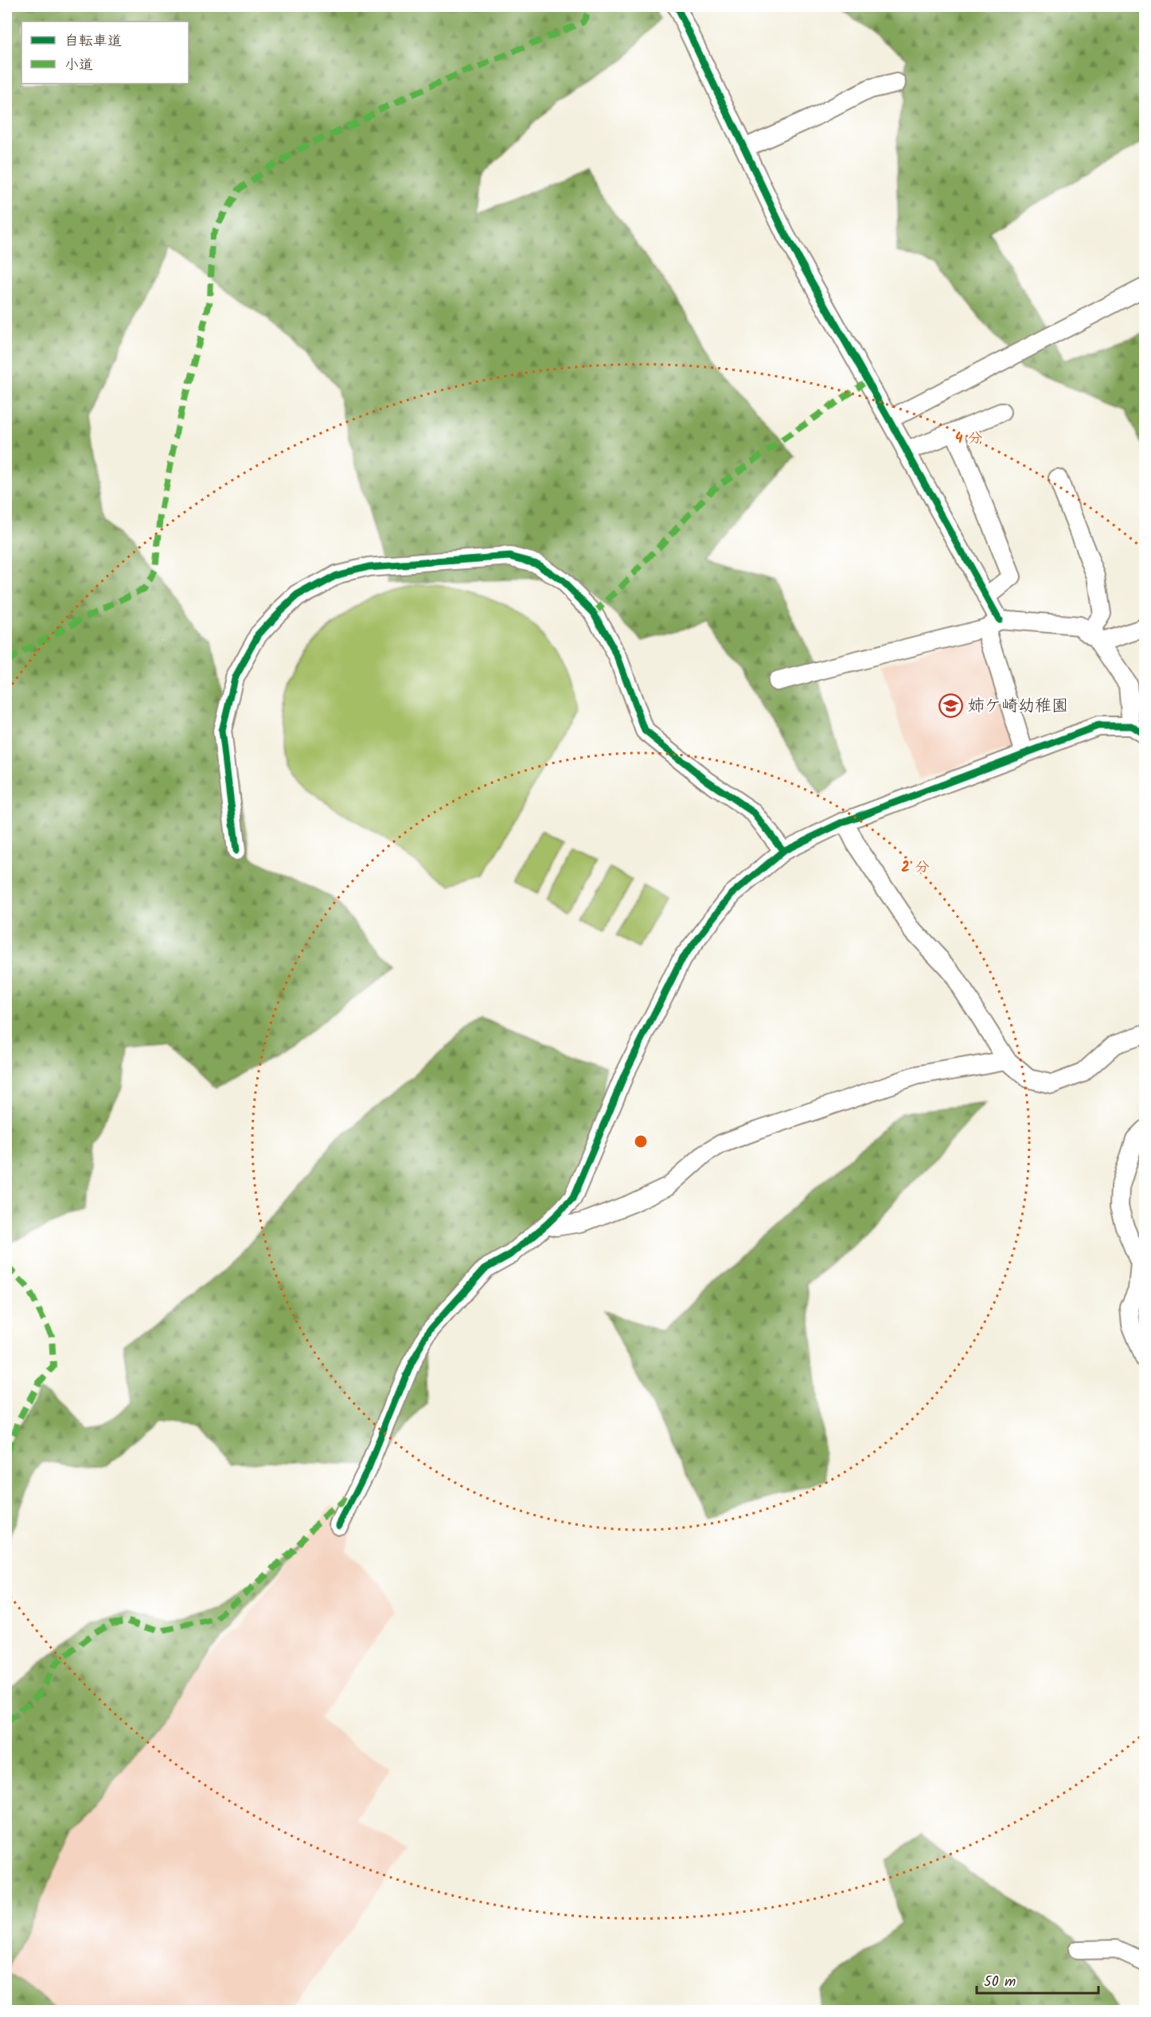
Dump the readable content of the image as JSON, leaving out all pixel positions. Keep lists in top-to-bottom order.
{
  "places": {
    "school or university": ["姉ケ崎幼稚園"]
  },
  "legend": ["自転車道", "小道"],
  "scale_bar": "50 m",
  "rings": ["4 分", "2 分"]
}
